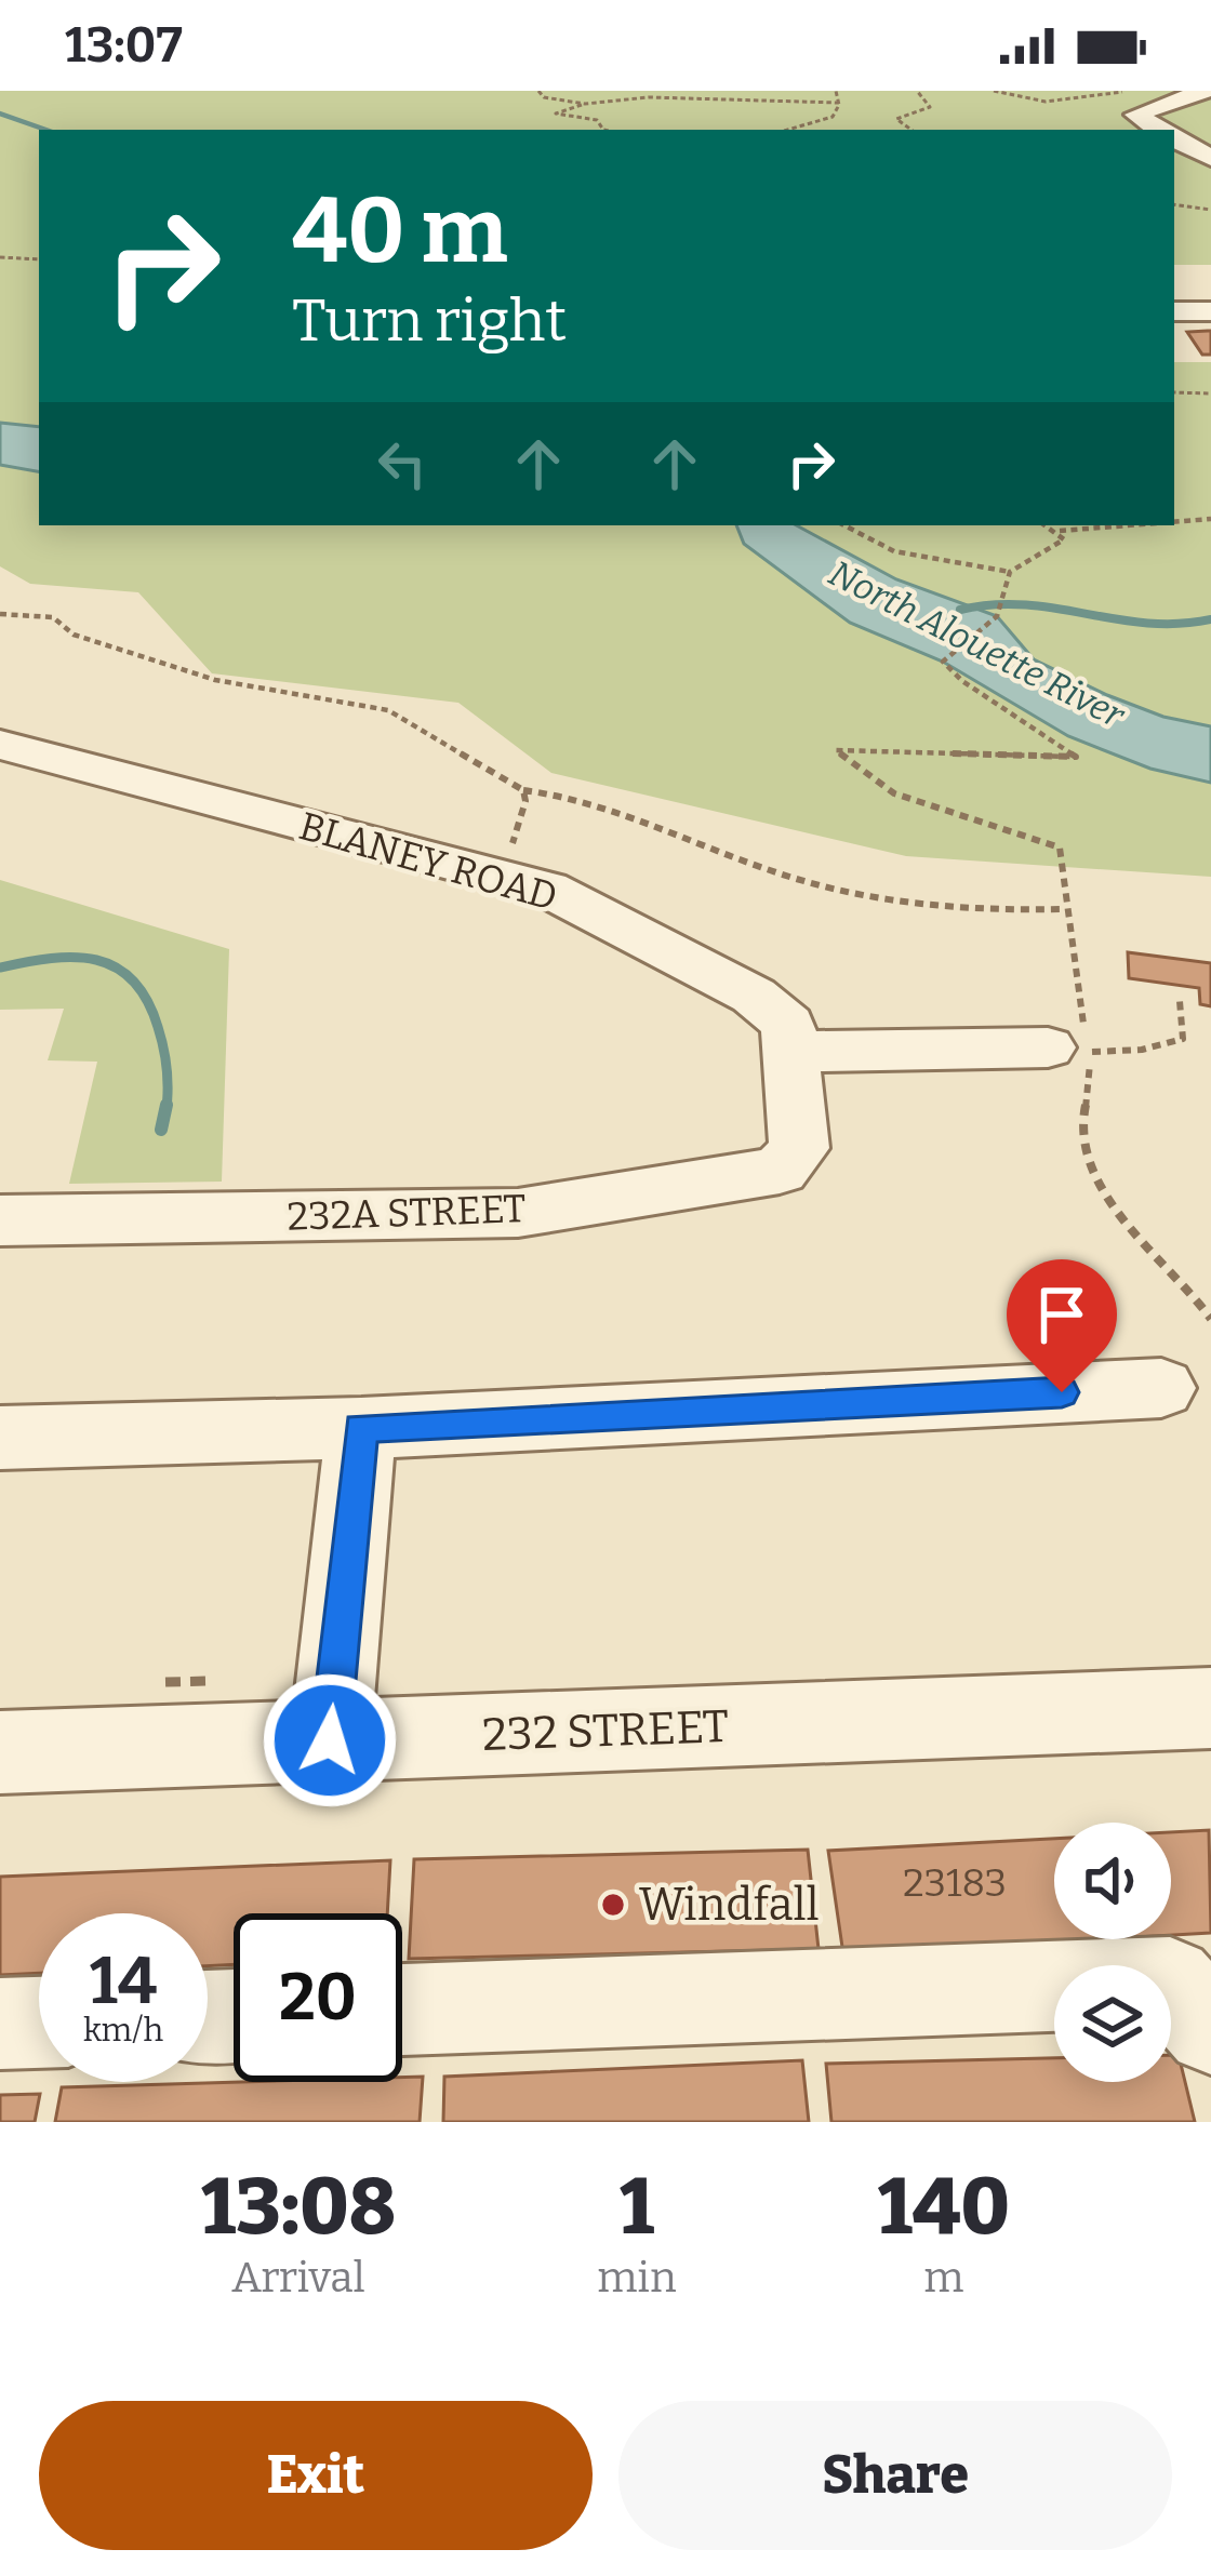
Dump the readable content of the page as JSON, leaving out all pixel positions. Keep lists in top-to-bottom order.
{
  "streets": {
    "street": ["BLANEY ROAD", "232A STREET", "232 STREET"]
  },
  "crossings": [
    ["BLANEY ROAD", "232A STREET"]
  ],
  "water": ["North Alouette River"],
  "places": ["Windfall"],
  "house_numbers": ["23183"],
  "page": {
    "status": "13:07",
    "turn": ["40 m", "Turn right"],
    "speed": "14 km/h",
    "limit": "20",
    "eta": [
      "13:08",
      "Arrival",
      "1",
      "min",
      "140",
      "m"
    ],
    "buttons": ["Exit", "Share"]
  }
}
